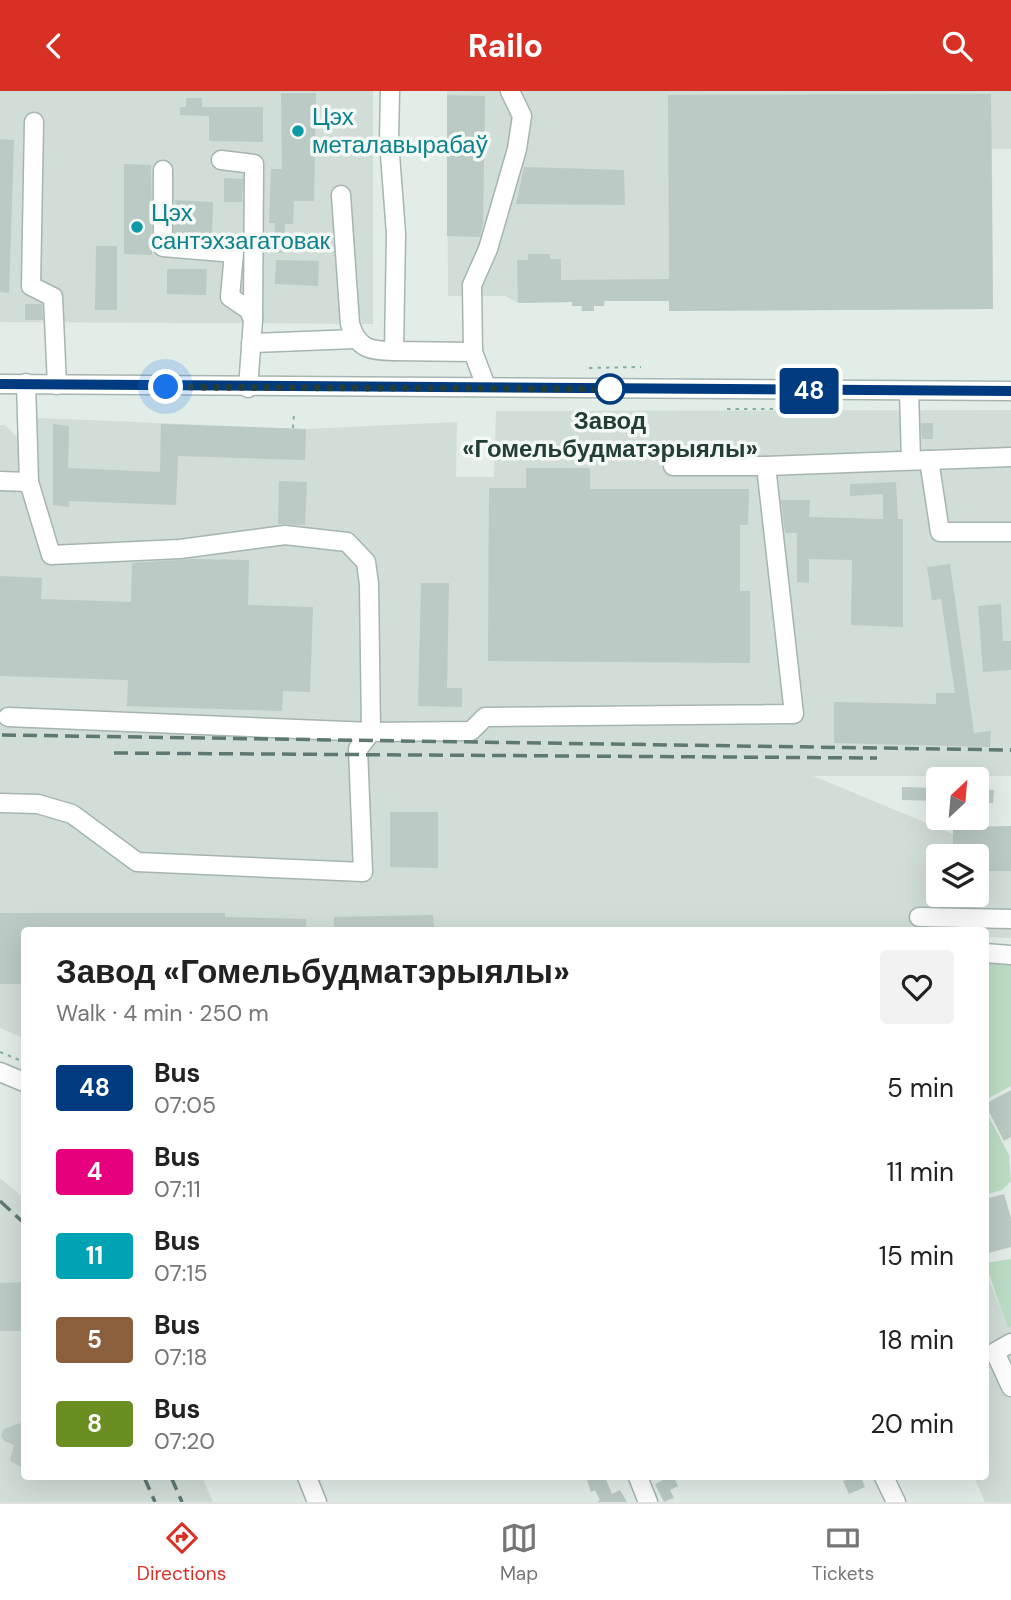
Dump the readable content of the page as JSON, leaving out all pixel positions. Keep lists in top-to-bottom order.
{
  "places": ["Цэх металавырабаў", "Цэх сантэхзагатовак", "Завод «Гомельбудматэрыялы»"],
  "lines": ["bus line 48"],
  "north": "top right",
  "page": {
    "header": "Railo",
    "on_map": "48",
    "heading": ["Завод «Гомельбудматэрыялы»", "Walk · 4 min · 250 m"],
    "list": [
      {
        "mark": "48",
        "name": "Bus",
        "note": "07:05",
        "value": "5 min"
      },
      {
        "mark": "4",
        "name": "Bus",
        "note": "07:11",
        "value": "11 min"
      },
      {
        "mark": "11",
        "name": "Bus",
        "note": "07:15",
        "value": "15 min"
      },
      {
        "mark": "5",
        "name": "Bus",
        "note": "07:18",
        "value": "18 min"
      },
      {
        "mark": "8",
        "name": "Bus",
        "note": "07:20",
        "value": "20 min"
      }
    ],
    "tabs": ["Directions", "Map", "Tickets"]
  }
}
